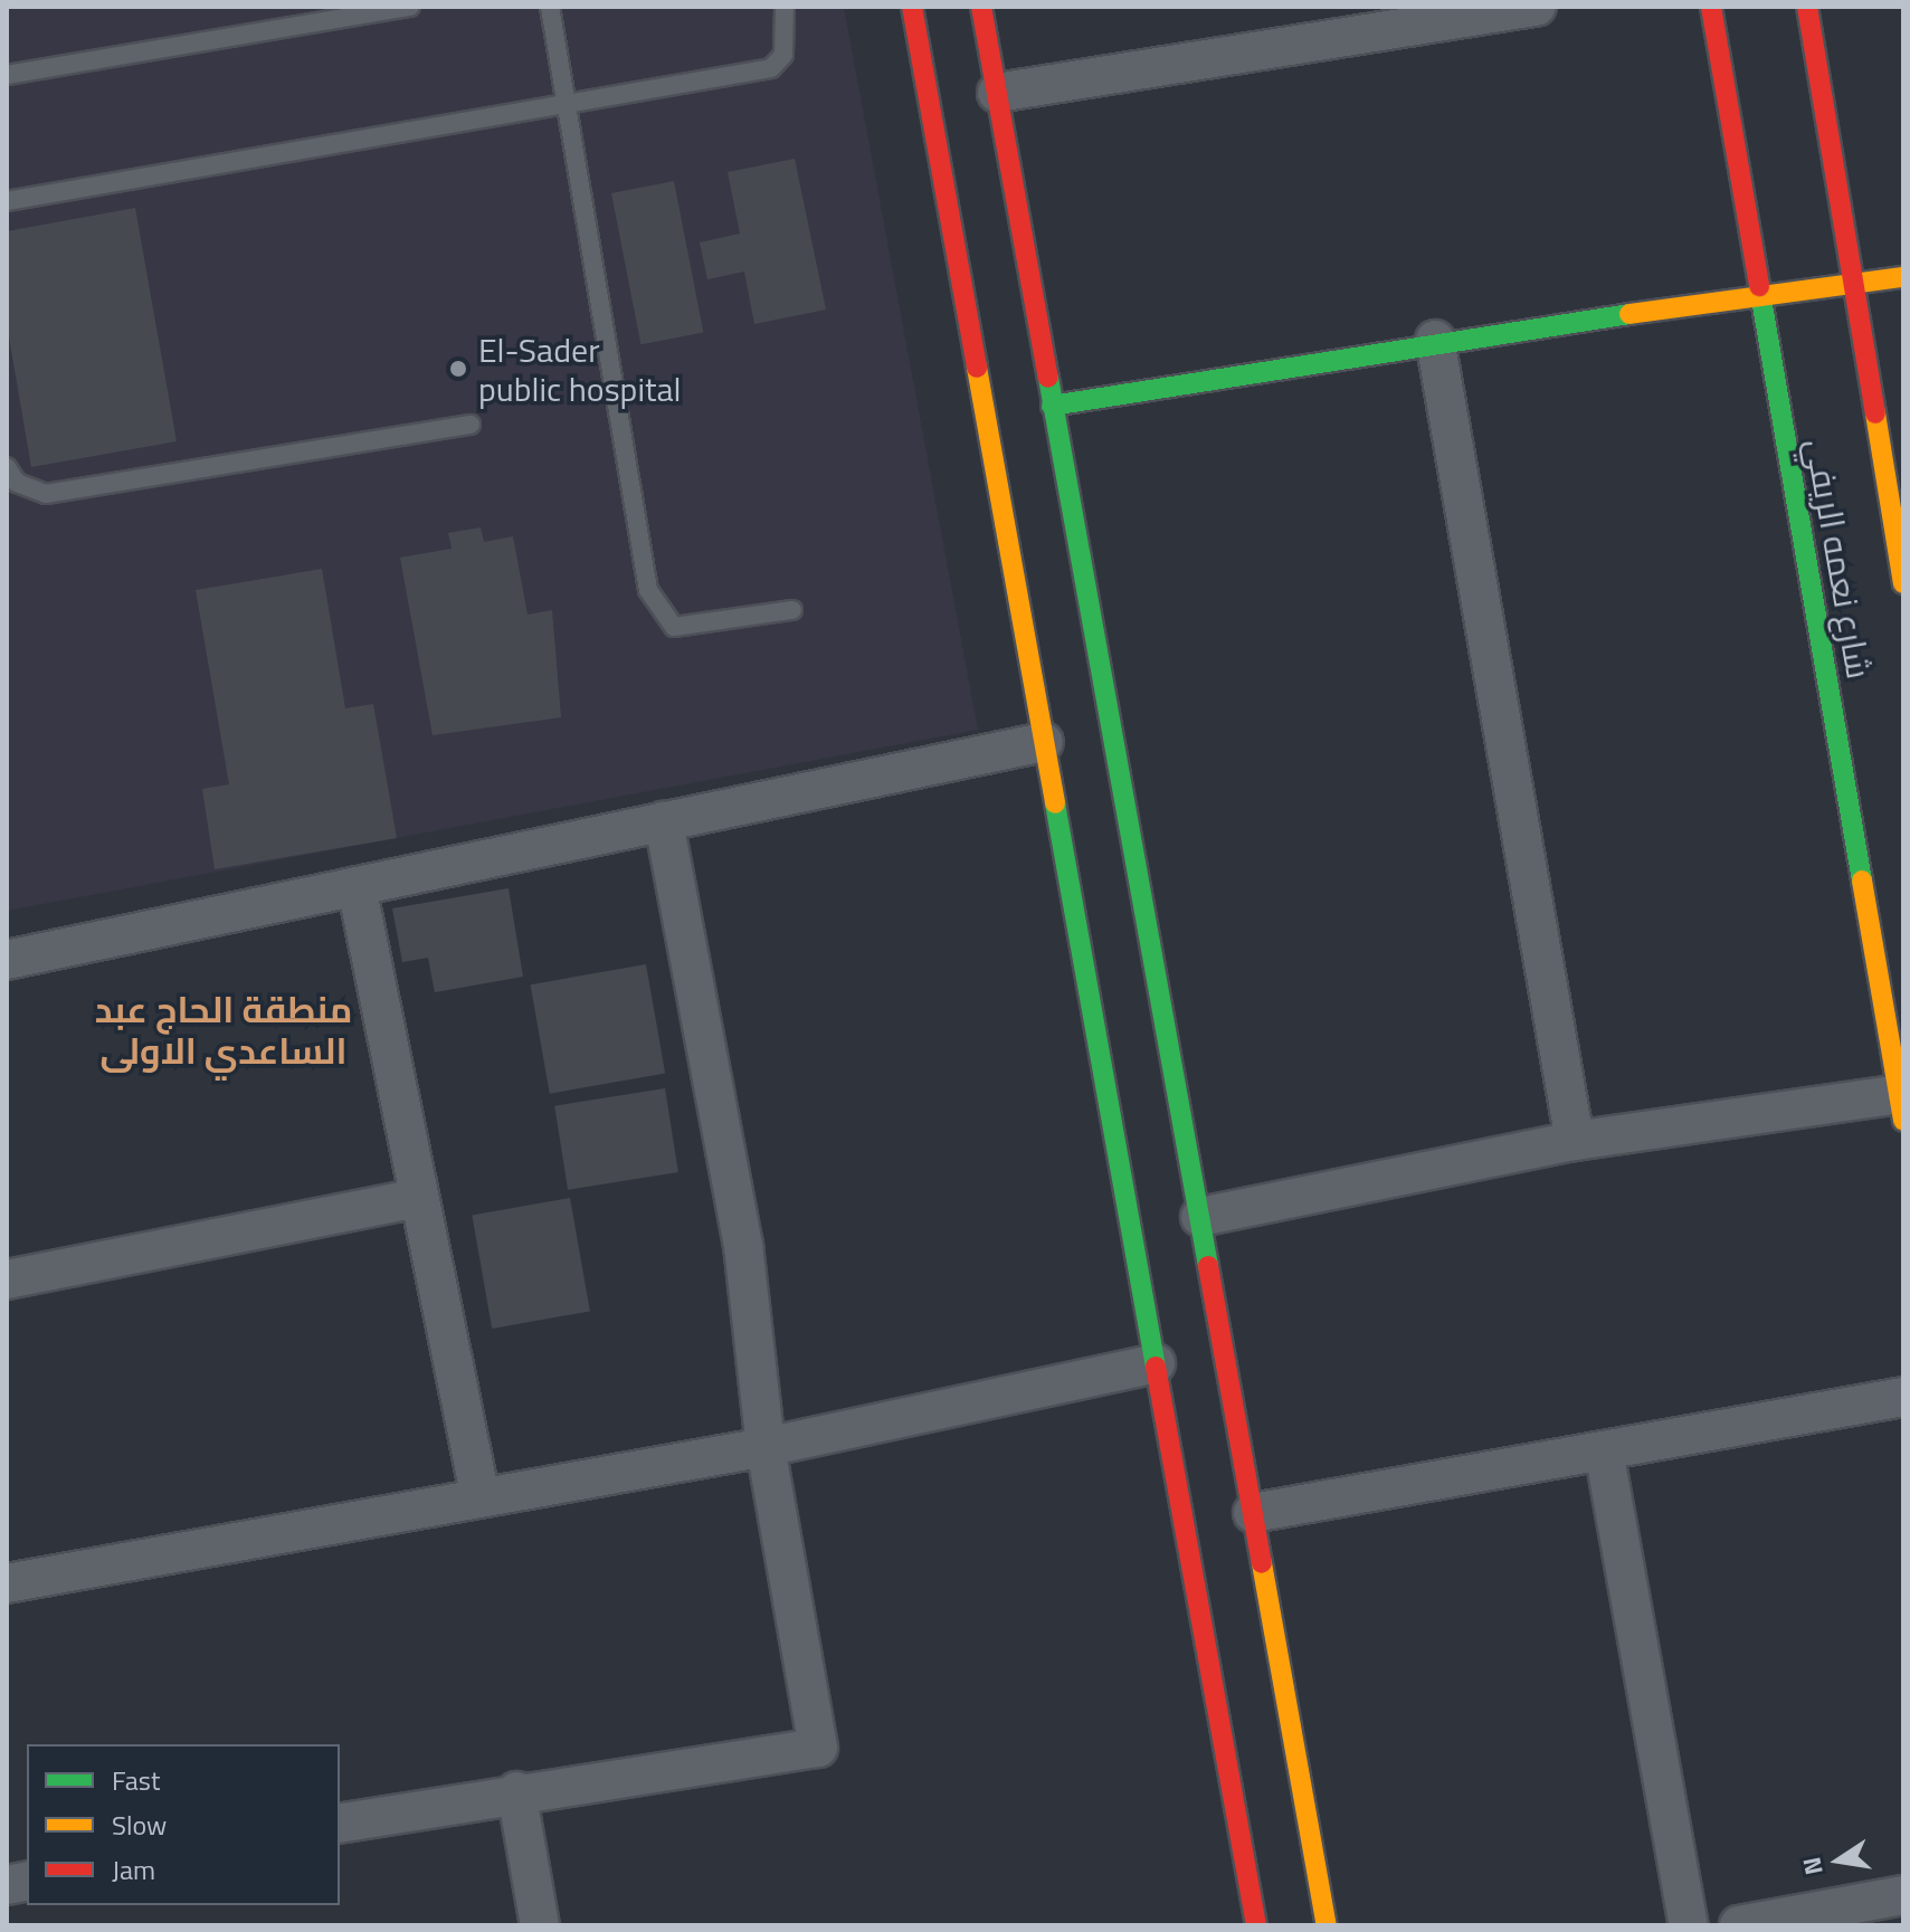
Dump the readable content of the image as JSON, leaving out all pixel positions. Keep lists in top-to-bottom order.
{
  "streets": {
    "street": ["شارع نعمه الريفي"]
  },
  "districts": ["منطقة الحاج عبد الساعدي الاولى"],
  "places": ["El-Sader public hospital"],
  "legend": ["Fast", "Slow", "Jam"],
  "north": "left"
}
